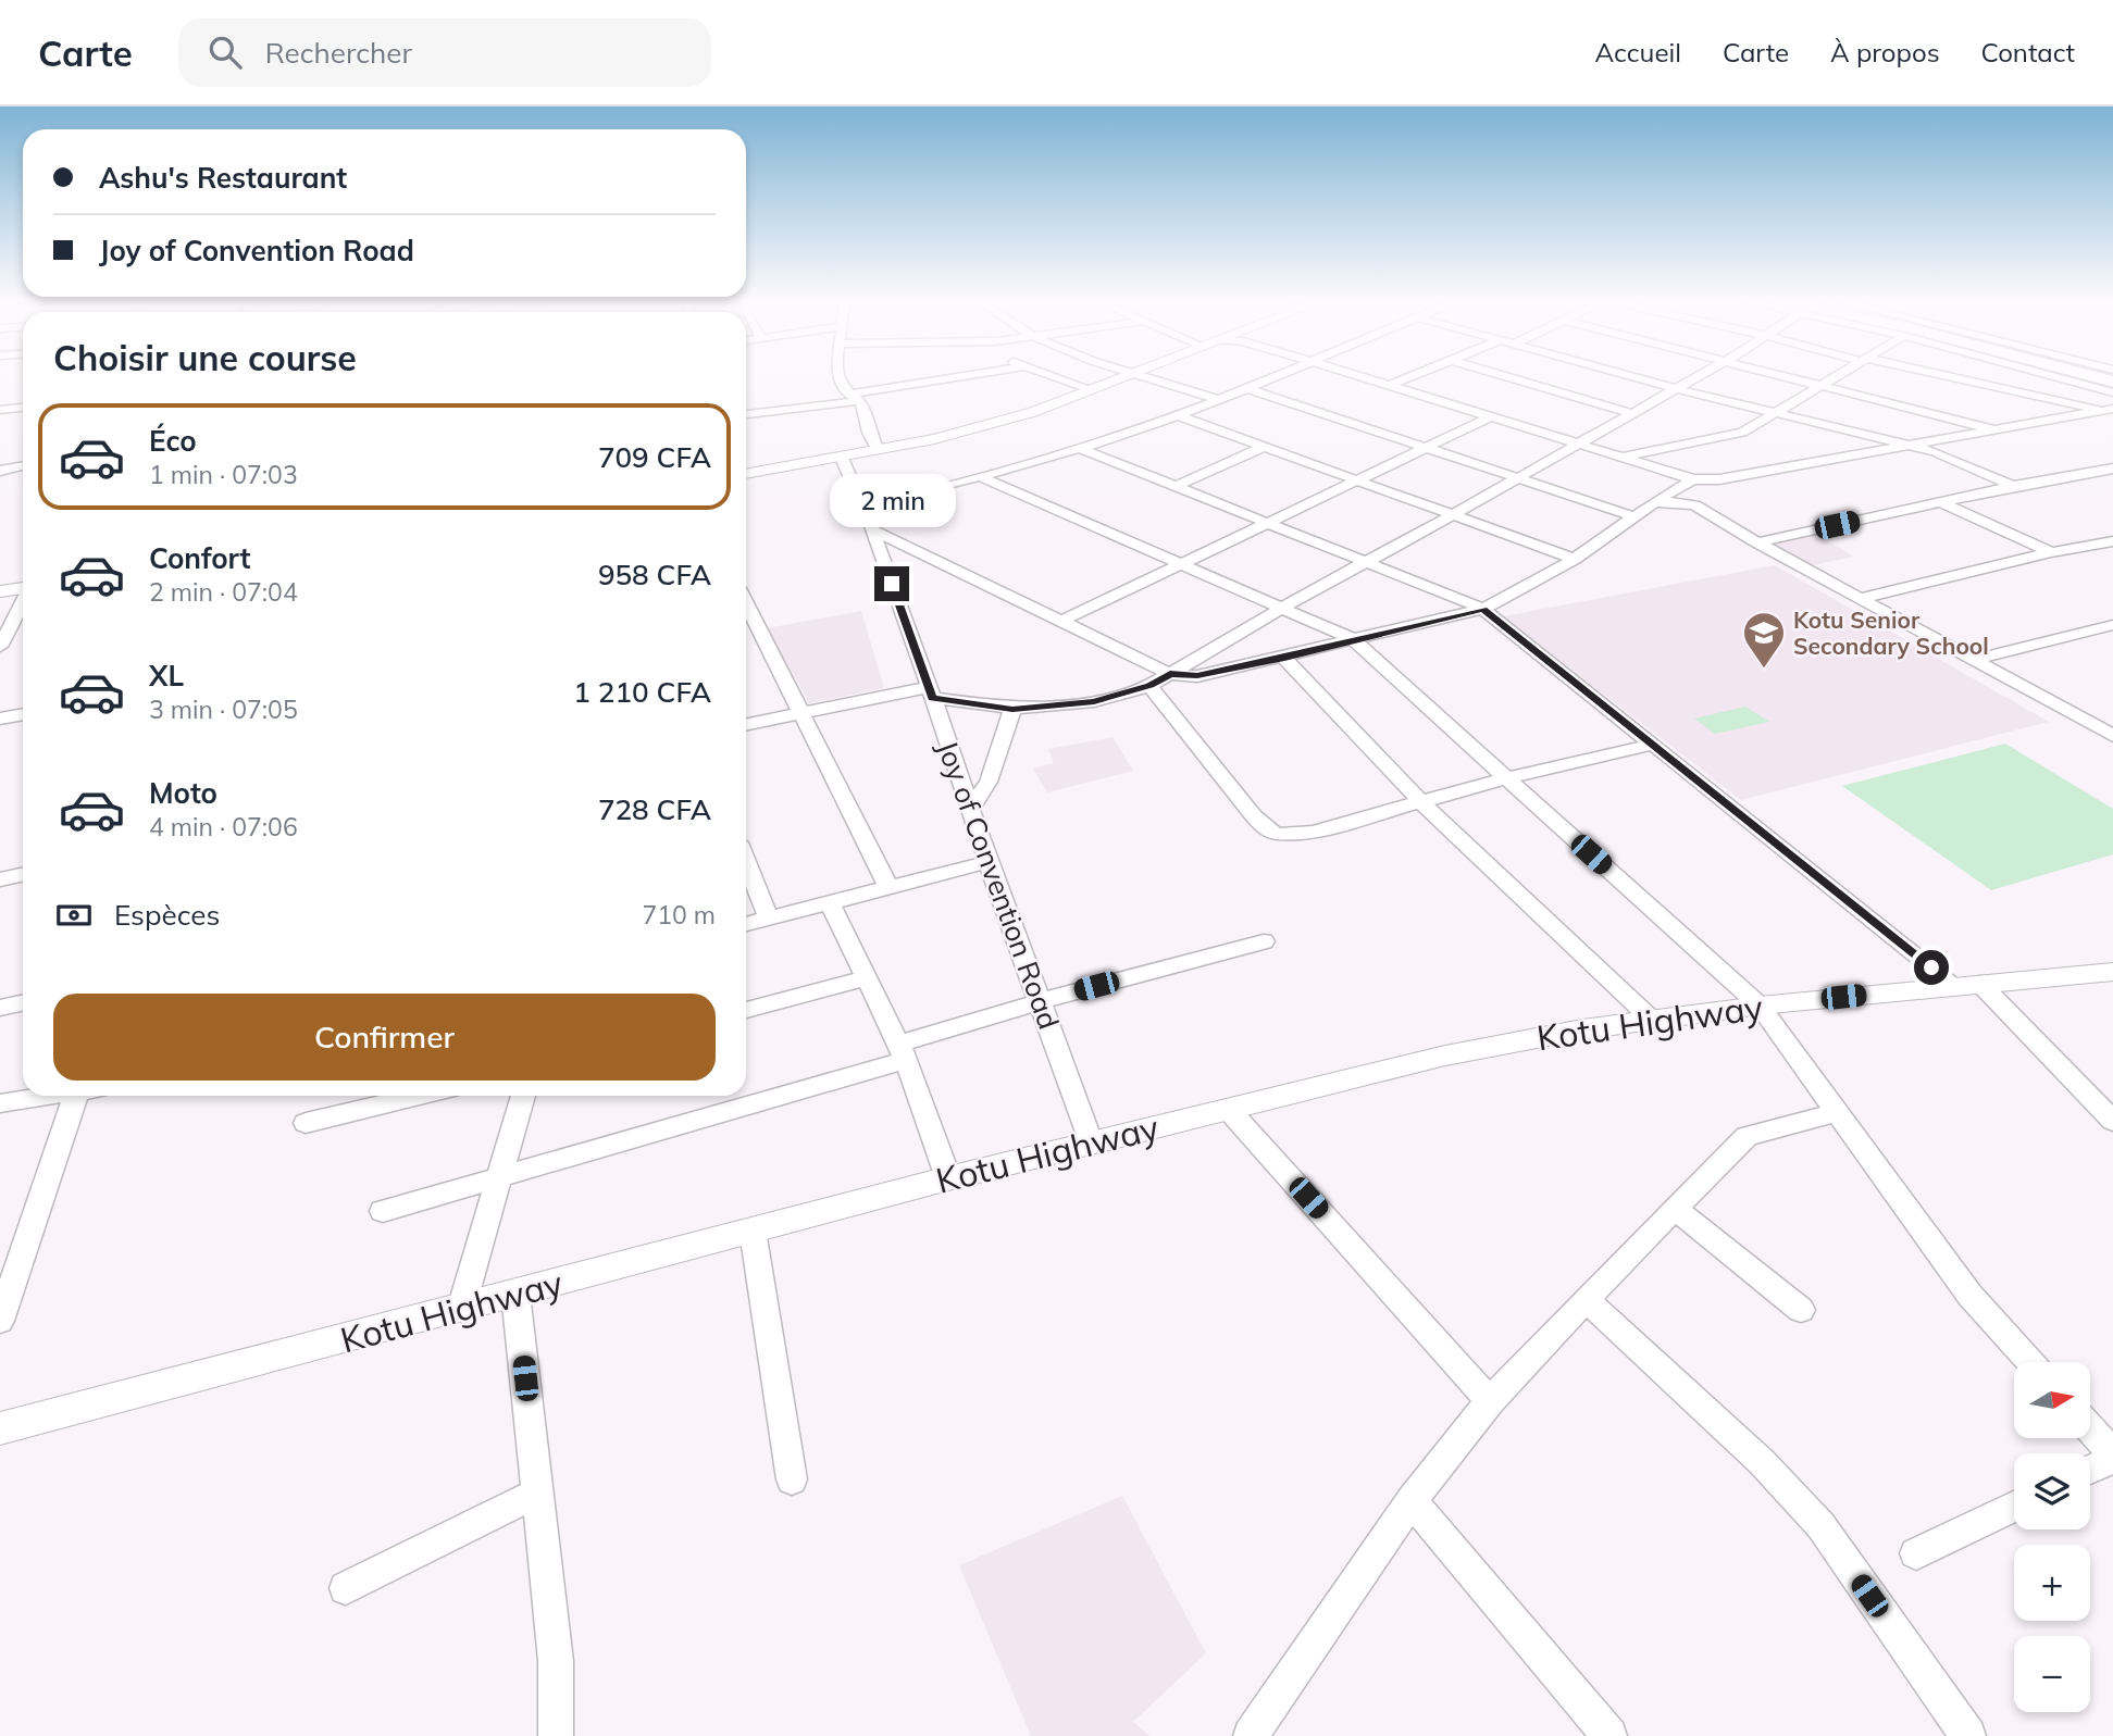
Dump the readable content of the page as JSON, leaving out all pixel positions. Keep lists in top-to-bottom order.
{
  "streets": {
    "street": ["Joy of Convention Road", "Kotu Highway"]
  },
  "crossings": [
    ["Joy of Convention Road", "Kotu Highway"]
  ],
  "places": {
    "school or university": ["Kotu Senior Secondary School"]
  },
  "north": "right",
  "page": {
    "header": "Carte",
    "search": "Rechercher",
    "nav": [
      "Accueil",
      "Carte",
      "À propos",
      "Contact"
    ],
    "banner": ["Ashu's Restaurant", "Joy of Convention Road"],
    "heading": "Choisir une course",
    "list": [
      {
        "name": "Éco",
        "note": "1 min · 07:03",
        "value": "709 CFA"
      },
      {
        "name": "Confort",
        "note": "2 min · 07:04",
        "value": "958 CFA"
      },
      {
        "name": "XL",
        "note": "3 min · 07:05",
        "value": "1 210 CFA"
      },
      {
        "name": "Moto",
        "note": "4 min · 07:06",
        "value": "728 CFA"
      }
    ],
    "bubble": "2 min",
    "pay": ["Espèces", "710 m"],
    "buttons": "Confirmer",
    "map_buttons": ["+", "−"]
  }
}
